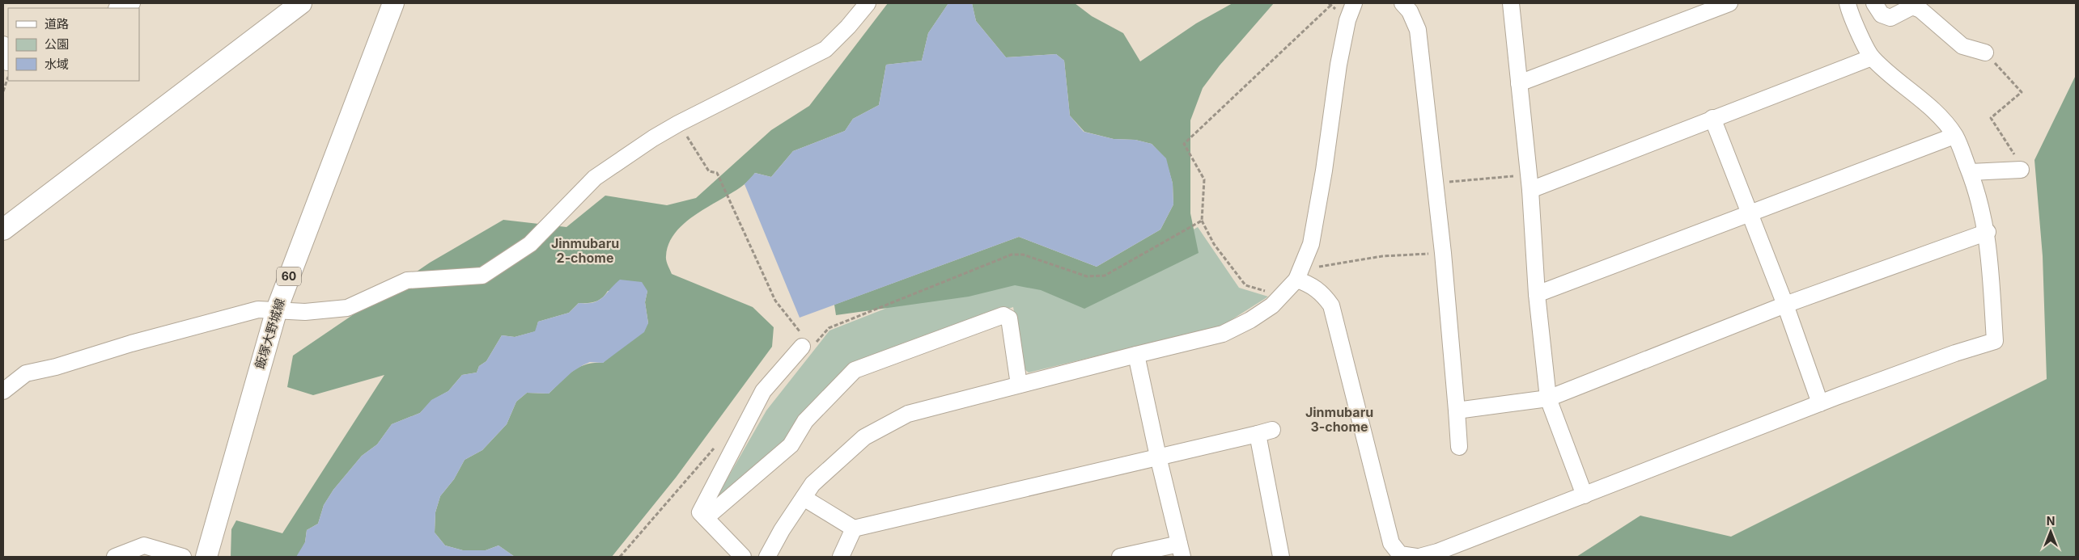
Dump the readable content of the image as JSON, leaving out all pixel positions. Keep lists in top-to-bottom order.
{
  "streets": {
    "main road": ["60", "飯塚大野城線"]
  },
  "districts": ["Jinmubaru 2-chome", "Jinmubaru 3-chome"],
  "legend": ["道路", "公園", "水域"],
  "north": "top"
}
